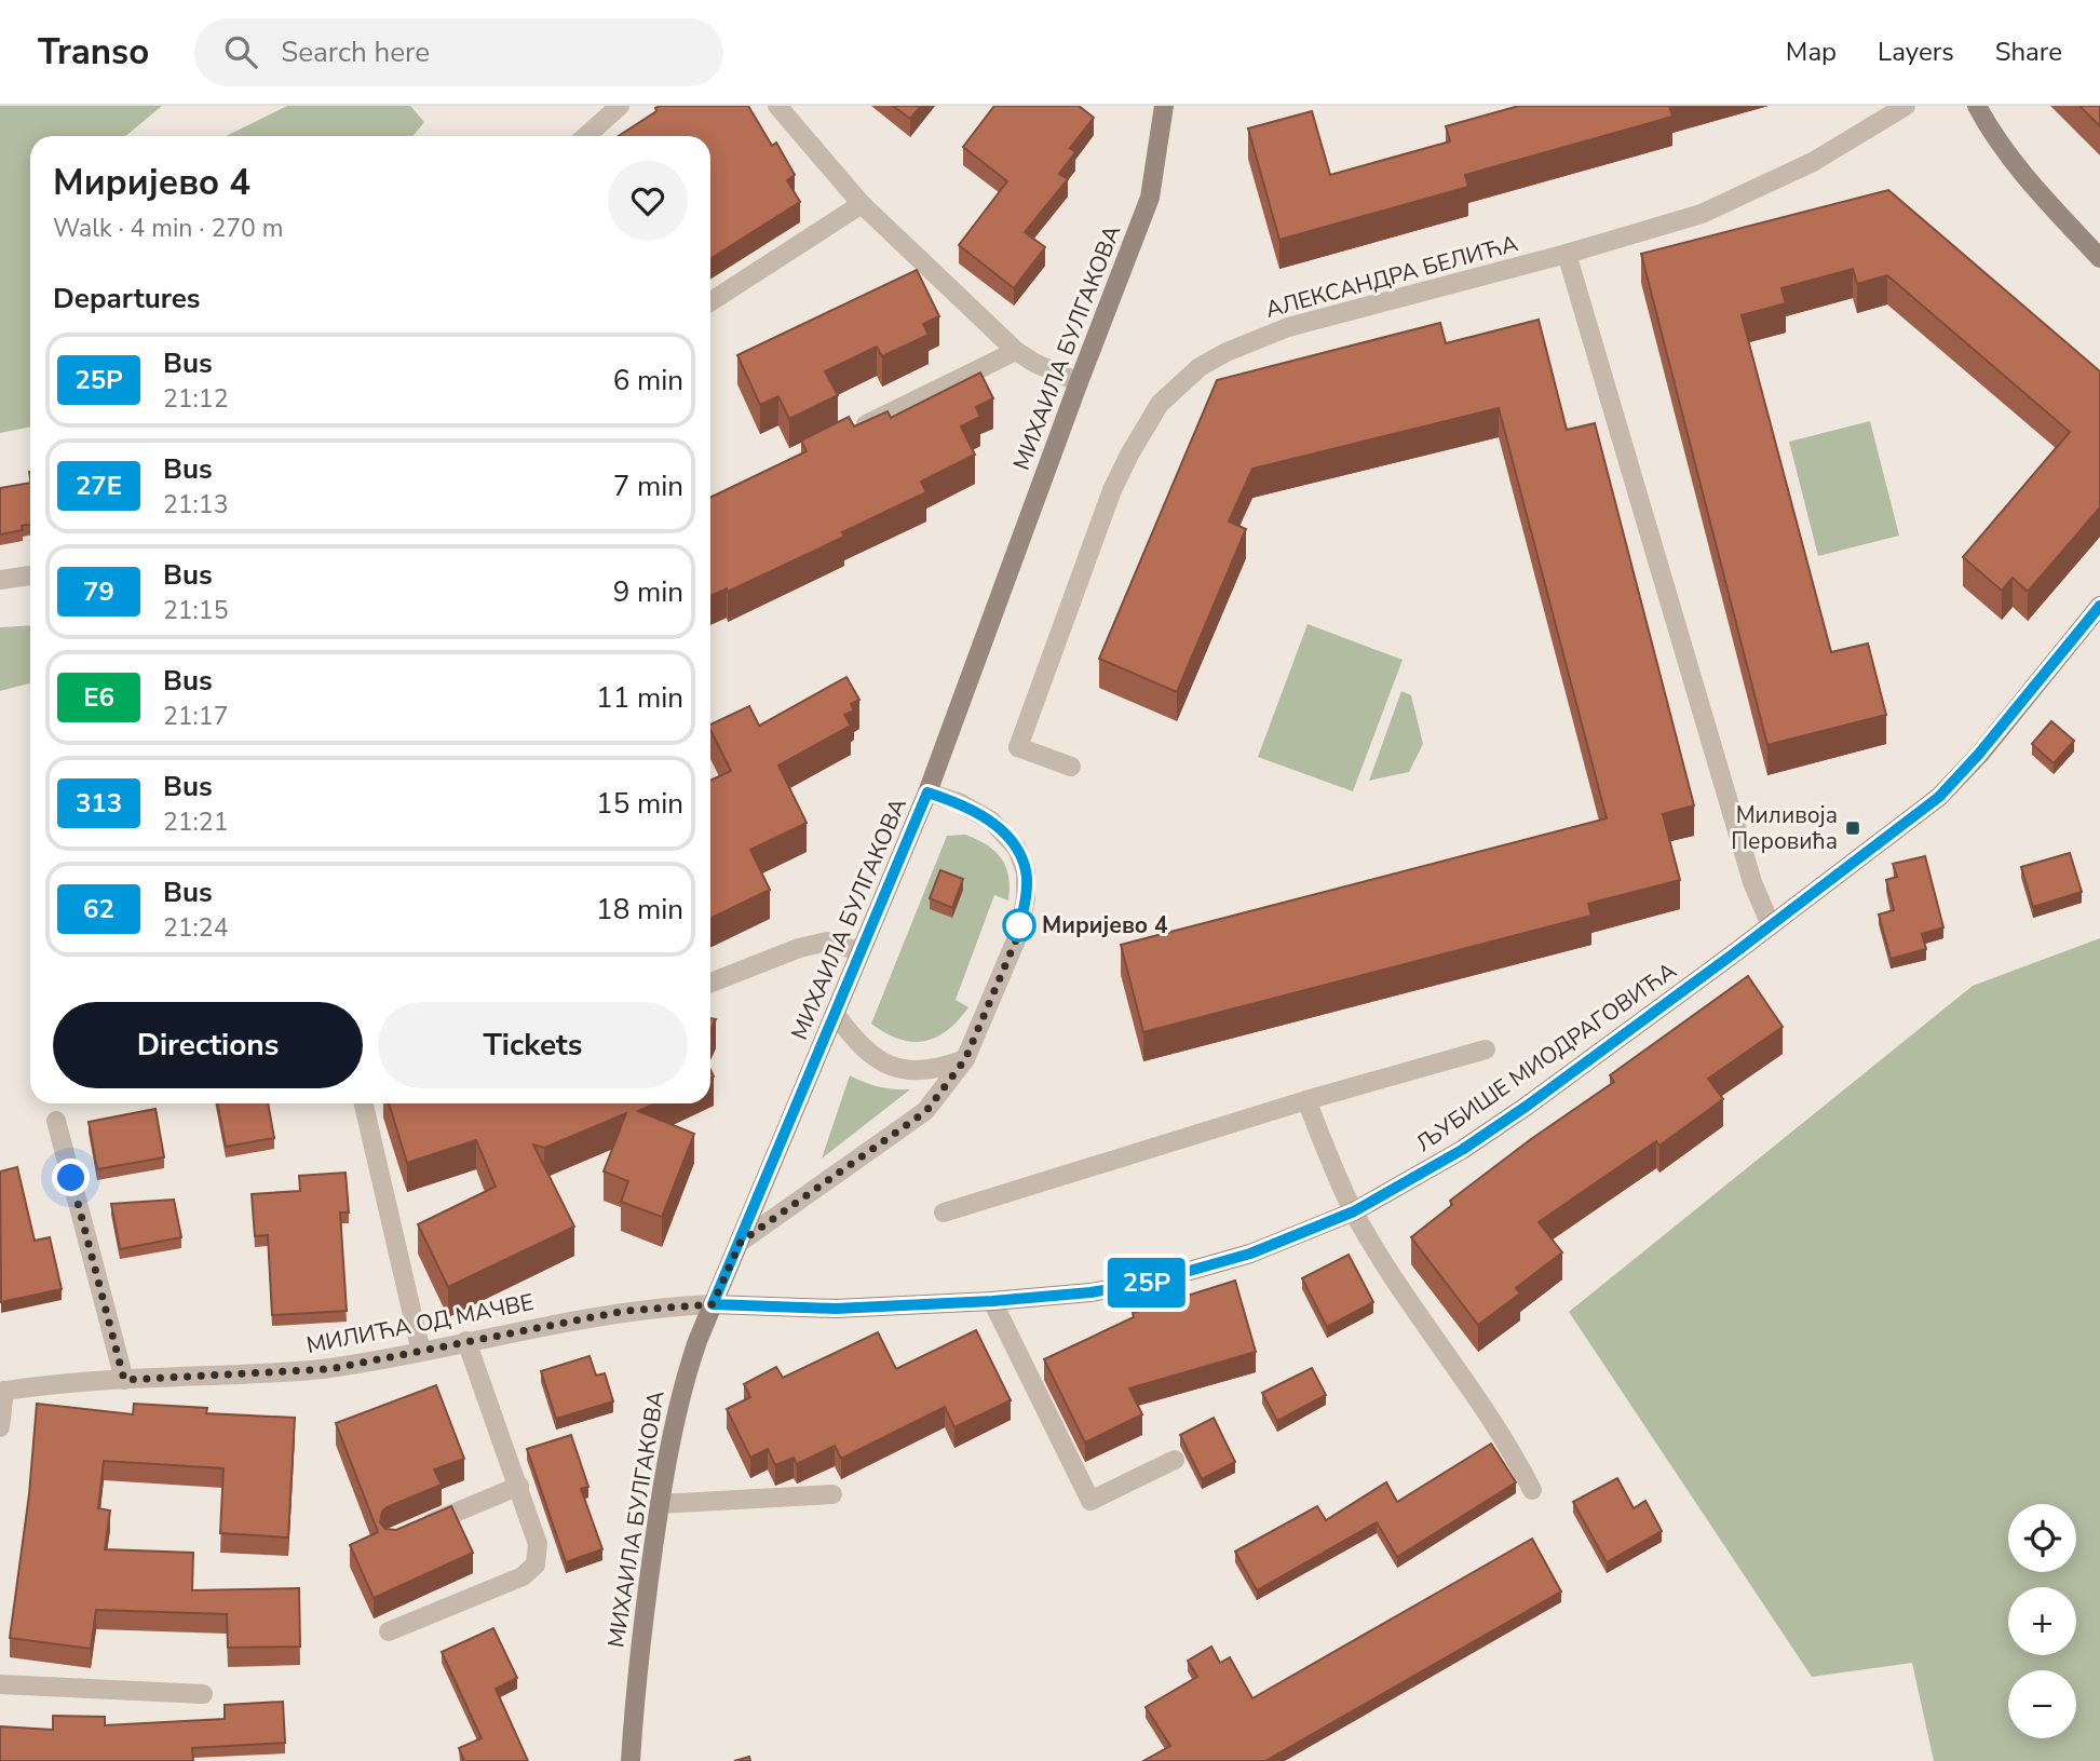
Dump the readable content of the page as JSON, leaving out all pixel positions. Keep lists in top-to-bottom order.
{
  "streets": {
    "street": [
      "АЛЕКСАНДРА БЕЛИЋА",
      "МИХАИЛА БУЛГАКОВА",
      "ЉУБИШЕ МИОДРАГОВИЋА",
      "МИЛИЋА ОД МАЧВЕ"
    ]
  },
  "crossings": [
    ["МИХАИЛА БУЛГАКОВА", "ЉУБИШЕ МИОДРАГОВИЋА"],
    ["МИХАИЛА БУЛГАКОВА", "МИЛИЋА ОД МАЧВЕ"],
    ["ЉУБИШЕ МИОДРАГОВИЋА", "МИЛИЋА ОД МАЧВЕ"]
  ],
  "places": {
    "transit": ["Миливоја Перовића"],
    "other": ["Миријево 4"]
  },
  "lines": ["bus line 25P"],
  "page": {
    "header": "Transo",
    "search": "Search here",
    "nav": ["Map", "Layers", "Share"],
    "on_map": "25P",
    "heading": [
      ["Миријево 4", "Walk · 4 min · 270 m"],
      "Departures"
    ],
    "list": [
      {
        "mark": "25P",
        "name": "Bus",
        "note": "21:12",
        "value": "6 min"
      },
      {
        "mark": "27E",
        "name": "Bus",
        "note": "21:13",
        "value": "7 min"
      },
      {
        "mark": "79",
        "name": "Bus",
        "note": "21:15",
        "value": "9 min"
      },
      {
        "mark": "E6",
        "name": "Bus",
        "note": "21:17",
        "value": "11 min"
      },
      {
        "mark": "313",
        "name": "Bus",
        "note": "21:21",
        "value": "15 min"
      },
      {
        "mark": "62",
        "name": "Bus",
        "note": "21:24",
        "value": "18 min"
      }
    ],
    "buttons": ["Directions", "Tickets"],
    "map_buttons": ["+", "−"]
  }
}
